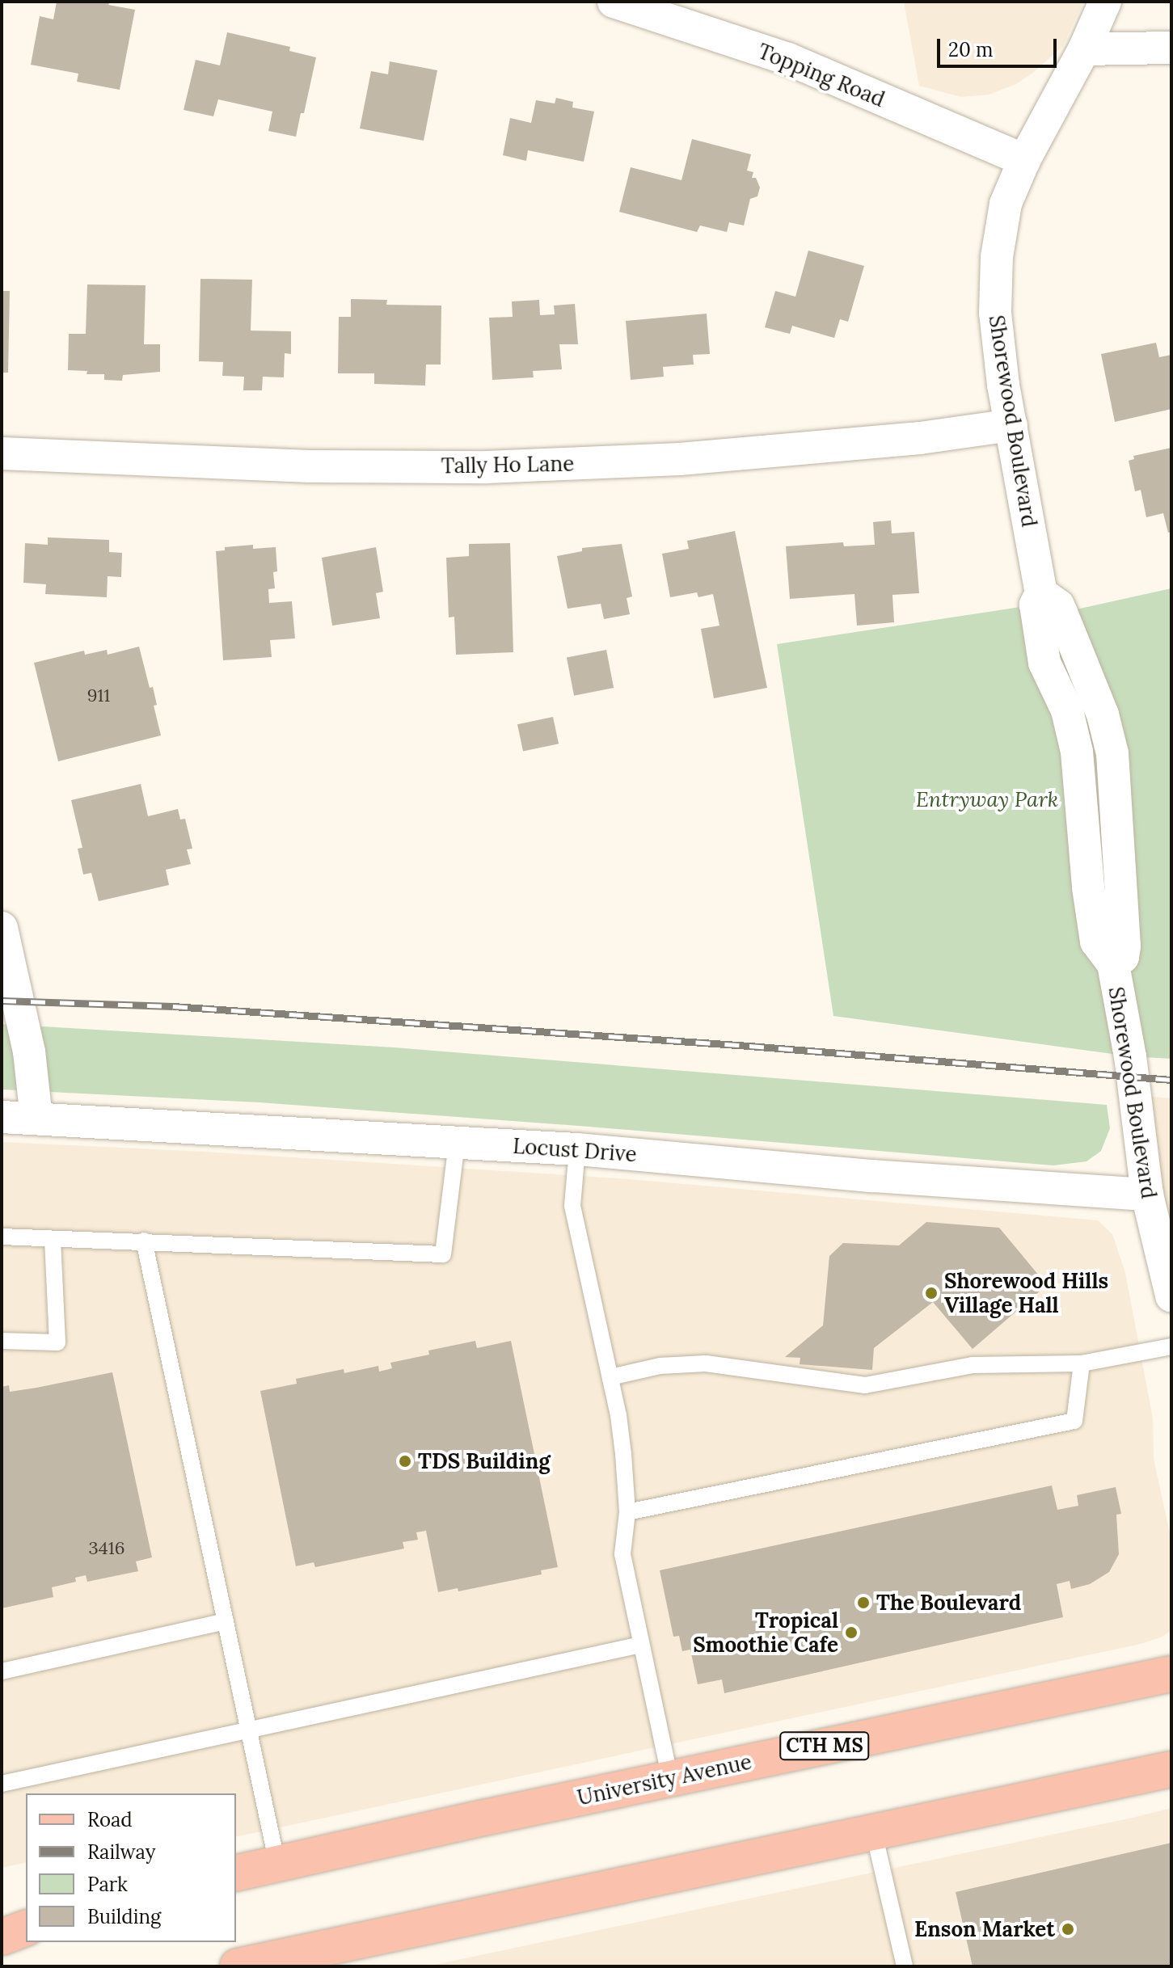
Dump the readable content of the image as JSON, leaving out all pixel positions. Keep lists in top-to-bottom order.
{
  "streets": {
    "main road": ["CTH MS", "University Avenue"],
    "street": [
      "Topping Road",
      "Shorewood Boulevard",
      "Tally Ho Lane",
      "Locust Drive"
    ]
  },
  "crossings": [
    ["Topping Road", "Shorewood Boulevard"],
    ["Shorewood Boulevard", "Tally Ho Lane"],
    ["Shorewood Boulevard", "Locust Drive"]
  ],
  "parks": ["Entryway Park"],
  "places": [
    "Shorewood Hills Village Hall",
    "TDS Building",
    "The Boulevard",
    "Tropical Smoothie Cafe",
    "Enson Market"
  ],
  "house_numbers": ["911", "3416"],
  "legend": [
    "Road",
    "Railway",
    "Park",
    "Building"
  ],
  "scale_bar": "20 m"
}
